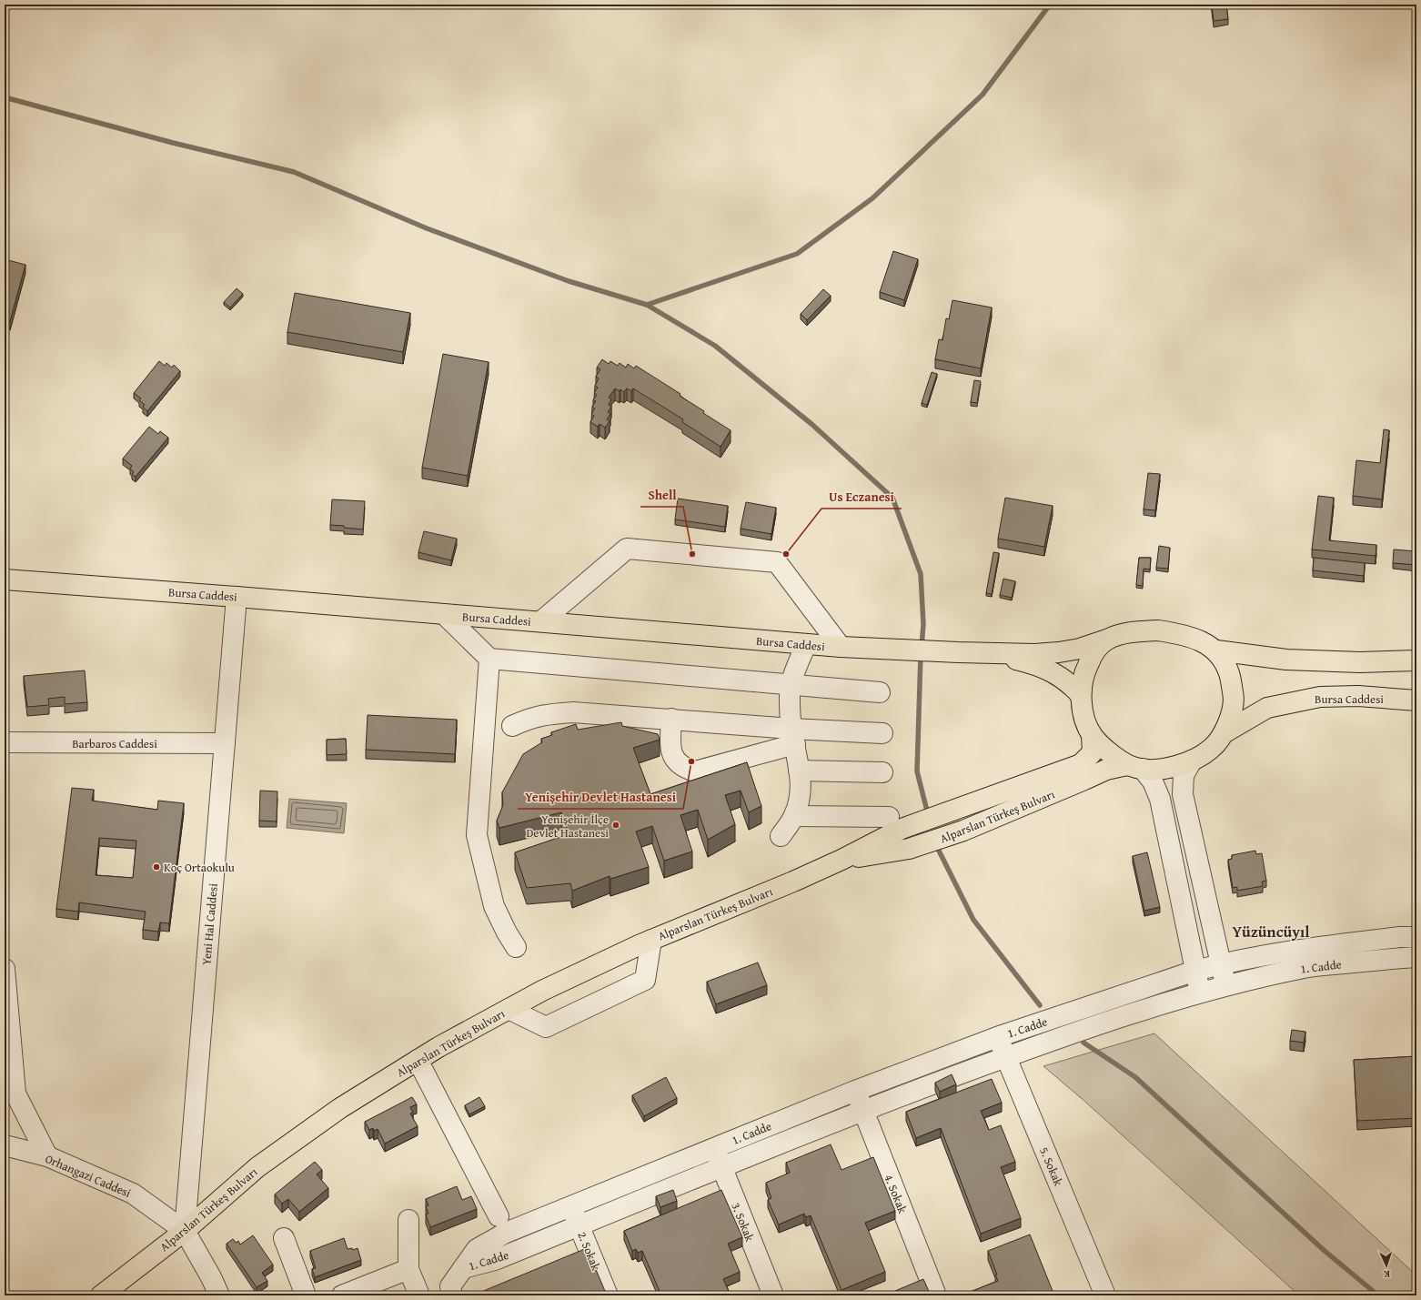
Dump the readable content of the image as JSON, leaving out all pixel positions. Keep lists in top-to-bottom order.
{
  "streets": {
    "main road": ["Bursa Caddesi", "Alparslan Türkeş Bulvarı"],
    "street": [
      "Barbaros Caddesi",
      "Yeni Hal Caddesi",
      "1. Cadde",
      "5. Sokak",
      "Orhangazi Caddesi",
      "4. Sokak",
      "3. Sokak",
      "2. Sokak"
    ]
  },
  "crossings": [
    ["Bursa Caddesi", "Alparslan Türkeş Bulvarı"],
    ["Bursa Caddesi", "Yeni Hal Caddesi"],
    ["Barbaros Caddesi", "Yeni Hal Caddesi"],
    ["Alparslan Türkeş Bulvarı", "Yeni Hal Caddesi"],
    ["Alparslan Türkeş Bulvarı", "Orhangazi Caddesi"],
    ["Yeni Hal Caddesi", "Orhangazi Caddesi"],
    ["1. Cadde", "5. Sokak"],
    ["1. Cadde", "4. Sokak"],
    ["1. Cadde", "3. Sokak"],
    ["1. Cadde", "2. Sokak"]
  ],
  "districts": ["Yüzüncüyıl"],
  "places": [
    "Shell",
    "Us Eczanesi",
    "Yenişehir Devlet Hastanesi",
    "Yenişehir İlçe Devlet Hastanesi",
    "Koç Ortaokulu"
  ],
  "north": "bottom"
}
